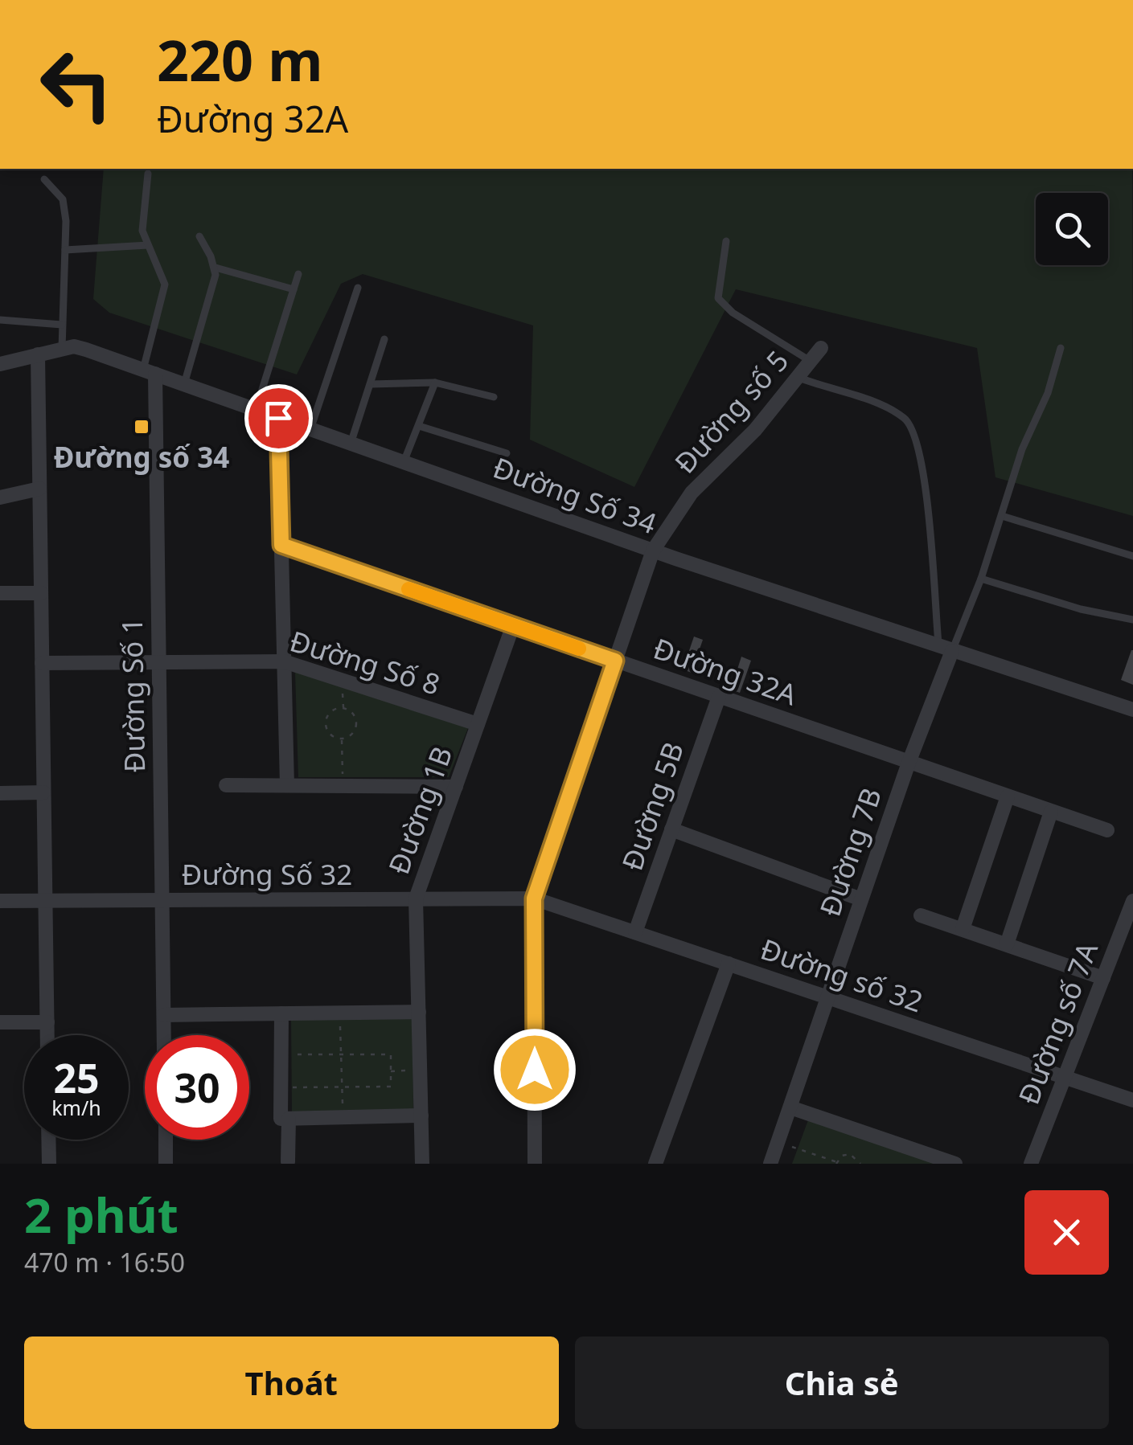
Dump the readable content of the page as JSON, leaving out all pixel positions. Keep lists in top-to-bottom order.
{
  "streets": {
    "street": [
      "Đường số 5",
      "Đường Số 34",
      "Đường Số 8",
      "Đường 32A",
      "Đường Số 1",
      "Đường 5B",
      "Đường 1B",
      "Đường 7B",
      "Đường Số 32",
      "Đường số 32",
      "Đường số 7A"
    ]
  },
  "crossings": [
    ["Đường số 5", "Đường Số 34"],
    ["Đường Số 34", "Đường Số 1"],
    ["Đường Số 34", "Đường 7B"],
    ["Đường Số 8", "Đường Số 1"],
    ["Đường Số 8", "Đường 1B"],
    ["Đường 32A", "Đường 5B"],
    ["Đường 32A", "Đường 1B"],
    ["Đường 32A", "Đường 7B"],
    ["Đường Số 1", "Đường Số 32"],
    ["Đường 5B", "Đường số 32"],
    ["Đường 1B", "Đường Số 32"],
    ["Đường 7B", "Đường số 32"],
    ["Đường Số 32", "Đường số 32"],
    ["Đường số 32", "Đường số 7A"]
  ],
  "places": {
    "transit": ["Đường số 34"]
  },
  "page": {
    "turn": ["220 m", "Đường 32A"],
    "speed": "25 km/h",
    "limit": "30",
    "heading": ["2 phút", "470 m · 16:50"],
    "buttons": ["Thoát", "Chia sẻ"]
  }
}
